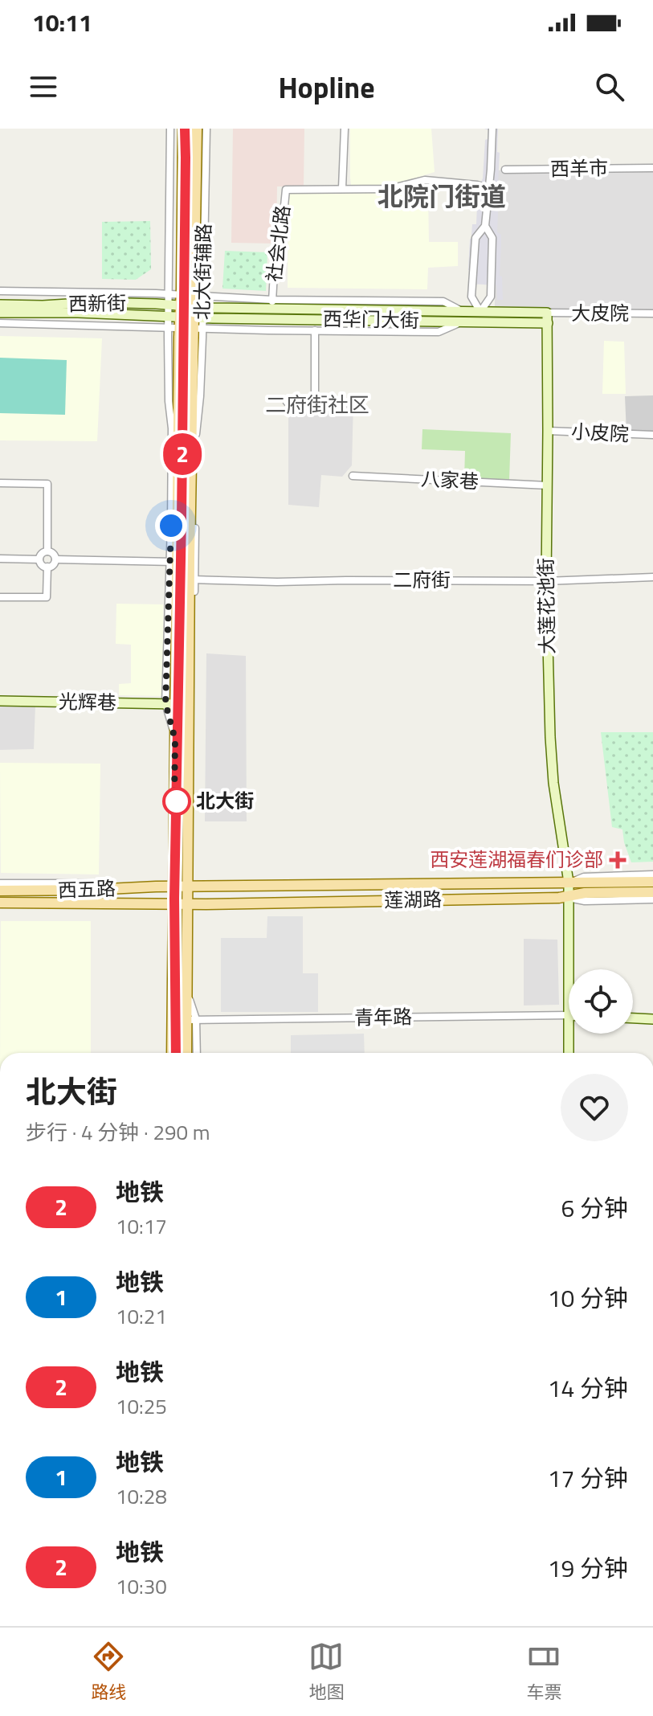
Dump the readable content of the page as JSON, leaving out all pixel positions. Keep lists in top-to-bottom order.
{
  "streets": {
    "main road": ["西五路", "莲湖路"],
    "street": [
      "西羊市",
      "社会北路",
      "北大街辅路",
      "西新街",
      "大皮院",
      "西华门大街",
      "小皮院",
      "八家巷",
      "二府街",
      "大莲花池街",
      "光辉巷",
      "青年路"
    ]
  },
  "crossings": [
    ["社会北路", "西华门大街"],
    ["北大街辅路", "西新街"],
    ["北大街辅路", "西华门大街"],
    ["西新街", "西华门大街"],
    ["大皮院", "西华门大街"],
    ["大皮院", "大莲花池街"],
    ["西华门大街", "大莲花池街"],
    ["小皮院", "大莲花池街"],
    ["八家巷", "大莲花池街"],
    ["二府街", "大莲花池街"],
    ["大莲花池街", "莲湖路"],
    ["西五路", "莲湖路"]
  ],
  "districts": ["北院门街道", "二府街社区"],
  "places": {
    "other": ["北大街"],
    "health": ["西安莲湖福春们诊部"]
  },
  "lines": ["metro line 2"],
  "page": {
    "status": "10:11",
    "header": "Hopline",
    "on_map": "2",
    "heading": ["北大街", "步行 · 4 分钟 · 290 m"],
    "list": [
      {
        "mark": "2",
        "name": "地铁",
        "note": "10:17",
        "value": "6 分钟"
      },
      {
        "mark": "1",
        "name": "地铁",
        "note": "10:21",
        "value": "10 分钟"
      },
      {
        "mark": "2",
        "name": "地铁",
        "note": "10:25",
        "value": "14 分钟"
      },
      {
        "mark": "1",
        "name": "地铁",
        "note": "10:28",
        "value": "17 分钟"
      },
      {
        "mark": "2",
        "name": "地铁",
        "note": "10:30",
        "value": "19 分钟"
      }
    ],
    "tabs": ["路线", "地图", "车票"]
  }
}
